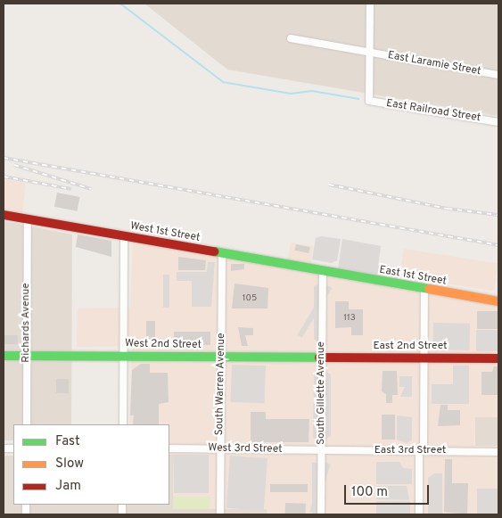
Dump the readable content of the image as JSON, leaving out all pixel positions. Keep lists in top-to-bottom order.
{
  "streets": {
    "street": [
      "East Laramie Street",
      "East Railroad Street",
      "West 1st Street",
      "East 1st Street",
      "Richards Avenue",
      "West 2nd Street",
      "East 2nd Street",
      "South Warren Avenue",
      "South Gillette Avenue",
      "West 3rd Street",
      "East 3rd Street"
    ]
  },
  "crossings": [
    ["East Laramie Street", "East Railroad Street"],
    ["West 1st Street", "East 1st Street"],
    ["West 1st Street", "Richards Avenue"],
    ["West 1st Street", "South Warren Avenue"],
    ["West 1st Street", "South Gillette Avenue"],
    ["East 1st Street", "South Gillette Avenue"],
    ["Richards Avenue", "West 2nd Street"],
    ["West 2nd Street", "East 2nd Street"],
    ["West 2nd Street", "South Warren Avenue"],
    ["West 2nd Street", "South Gillette Avenue"],
    ["East 2nd Street", "South Gillette Avenue"],
    ["South Warren Avenue", "West 3rd Street"],
    ["South Gillette Avenue", "West 3rd Street"],
    ["South Gillette Avenue", "East 3rd Street"],
    ["West 3rd Street", "East 3rd Street"]
  ],
  "house_numbers": ["105", "113"],
  "legend": ["Fast", "Slow", "Jam"],
  "scale_bar": "100 m"
}
